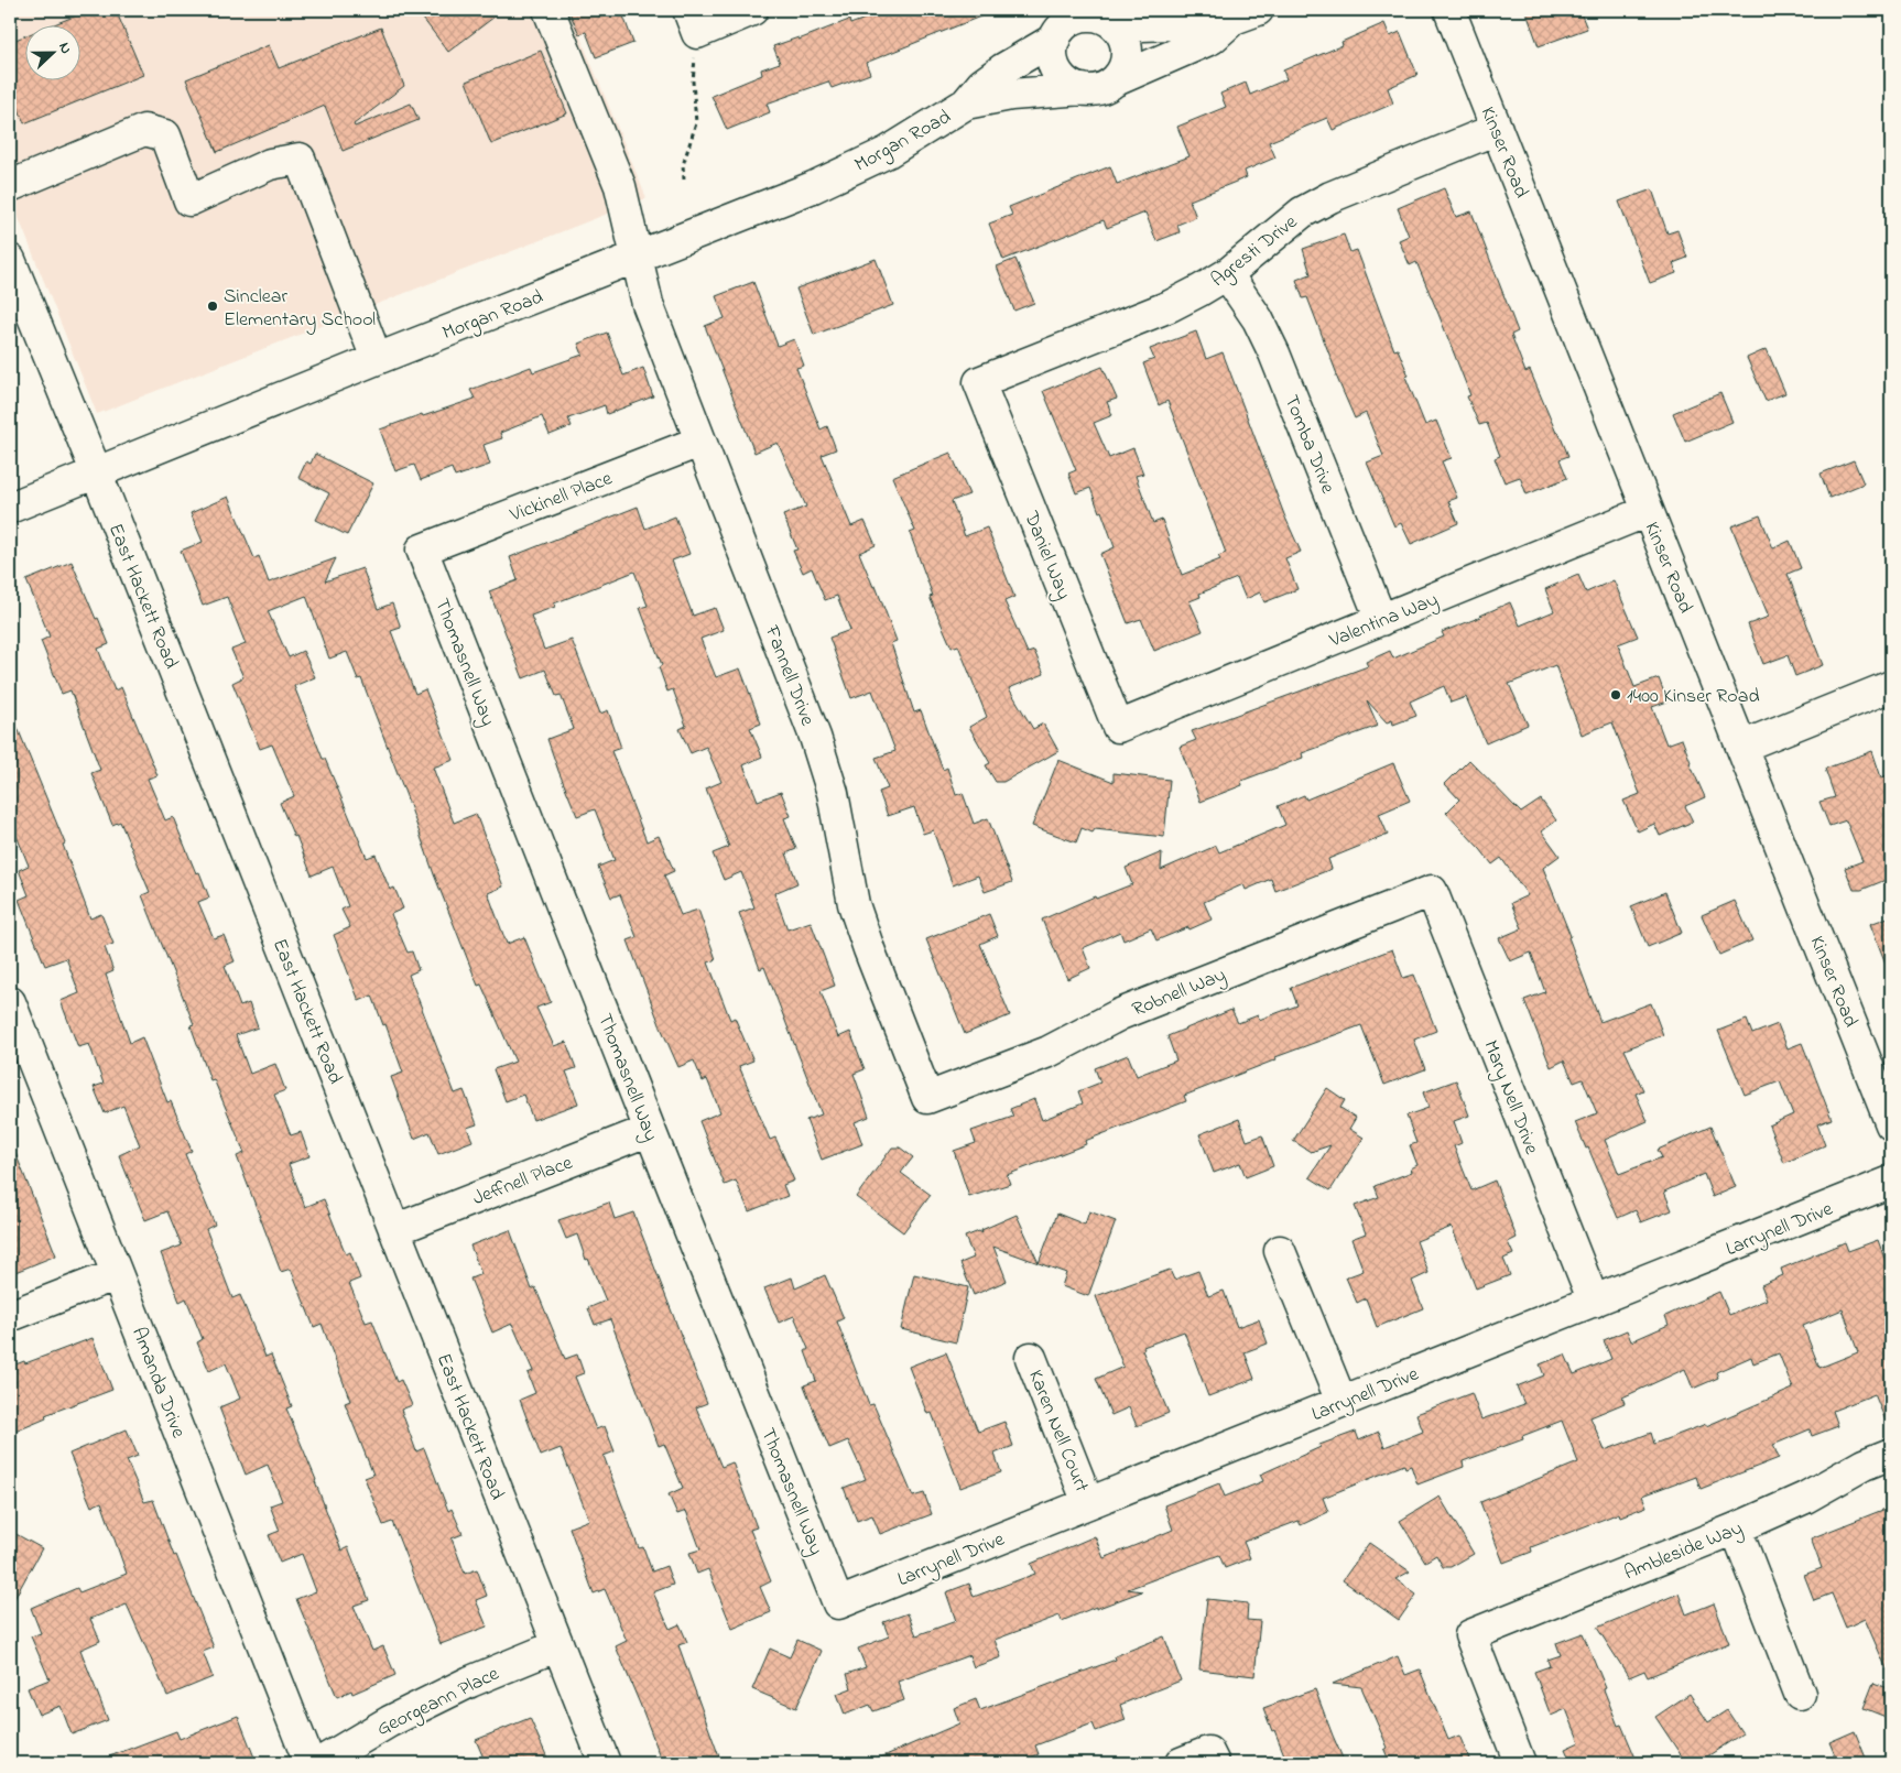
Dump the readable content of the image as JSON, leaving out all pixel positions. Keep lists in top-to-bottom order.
{
  "streets": {
    "street": [
      "Morgan Road",
      "Kinser Road",
      "Agresti Drive",
      "Tomba Drive",
      "Vickinell Place",
      "Daniel Way",
      "East Hackett Road",
      "Valentina Way",
      "Thomasnell Way",
      "Fannell Drive",
      "Robnell Way",
      "Mary Nell Drive",
      "Jeffnell Place",
      "Larrynell Drive",
      "Amanda Drive",
      "Karen Nell Court",
      "Ambleside Way",
      "Georgeann Place"
    ]
  },
  "crossings": [
    ["Morgan Road", "East Hackett Road"],
    ["Morgan Road", "Fannell Drive"],
    ["Kinser Road", "Agresti Drive"],
    ["Kinser Road", "Valentina Way"],
    ["Agresti Drive", "Tomba Drive"],
    ["Agresti Drive", "Daniel Way"],
    ["Tomba Drive", "Valentina Way"],
    ["Vickinell Place", "Thomasnell Way"],
    ["Vickinell Place", "Fannell Drive"],
    ["Daniel Way", "Valentina Way"],
    ["East Hackett Road", "Jeffnell Place"],
    ["East Hackett Road", "Georgeann Place"],
    ["Thomasnell Way", "Jeffnell Place"],
    ["Thomasnell Way", "Larrynell Drive"],
    ["Fannell Drive", "Robnell Way"],
    ["Robnell Way", "Mary Nell Drive"],
    ["Mary Nell Drive", "Larrynell Drive"],
    ["Larrynell Drive", "Karen Nell Court"]
  ],
  "places": ["Sinclear Elementary School", "1400 Kinser Road"],
  "north": "right"
}
